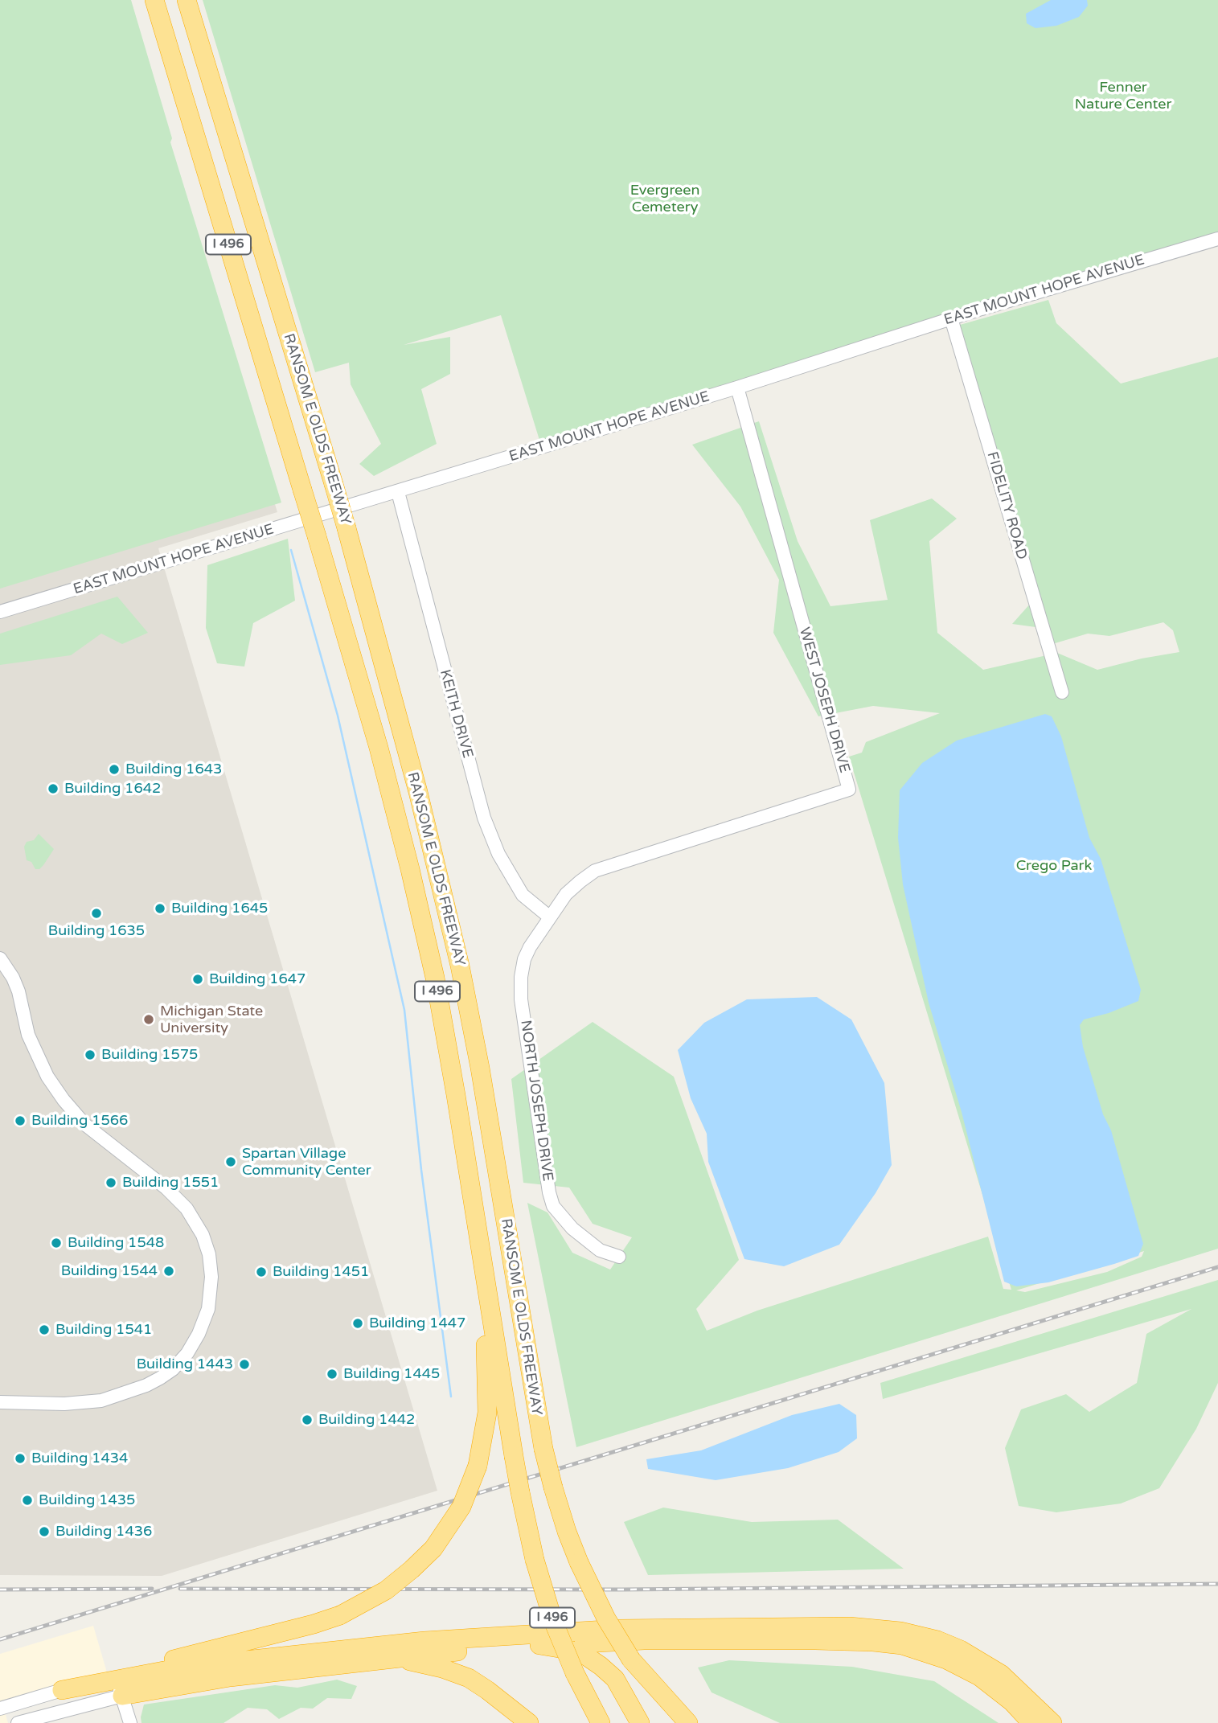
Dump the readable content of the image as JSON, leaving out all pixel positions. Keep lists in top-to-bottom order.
{
  "streets": {
    "highway": ["I 496", "RANSOM E OLDS FREEWAY"],
    "street": [
      "EAST MOUNT HOPE AVENUE",
      "FIDELITY ROAD",
      "WEST JOSEPH DRIVE",
      "KEITH DRIVE",
      "NORTH JOSEPH DRIVE"
    ]
  },
  "crossings": [
    ["EAST MOUNT HOPE AVENUE", "FIDELITY ROAD"],
    ["EAST MOUNT HOPE AVENUE", "WEST JOSEPH DRIVE"],
    ["EAST MOUNT HOPE AVENUE", "KEITH DRIVE"],
    ["WEST JOSEPH DRIVE", "KEITH DRIVE"],
    ["WEST JOSEPH DRIVE", "NORTH JOSEPH DRIVE"],
    ["KEITH DRIVE", "NORTH JOSEPH DRIVE"]
  ],
  "parks": ["Fenner Nature Center", "Evergreen Cemetery", "Crego Park"],
  "places": [
    "Building 1643",
    "Building 1642",
    "Building 1645",
    "Building 1635",
    "Building 1647",
    "Michigan State University",
    "Building 1575",
    "Building 1566",
    "Spartan Village Community Center",
    "Building 1551",
    "Building 1548",
    "Building 1544",
    "Building 1451",
    "Building 1447",
    "Building 1541",
    "Building 1443",
    "Building 1445",
    "Building 1442",
    "Building 1434",
    "Building 1435",
    "Building 1436"
  ]
}
